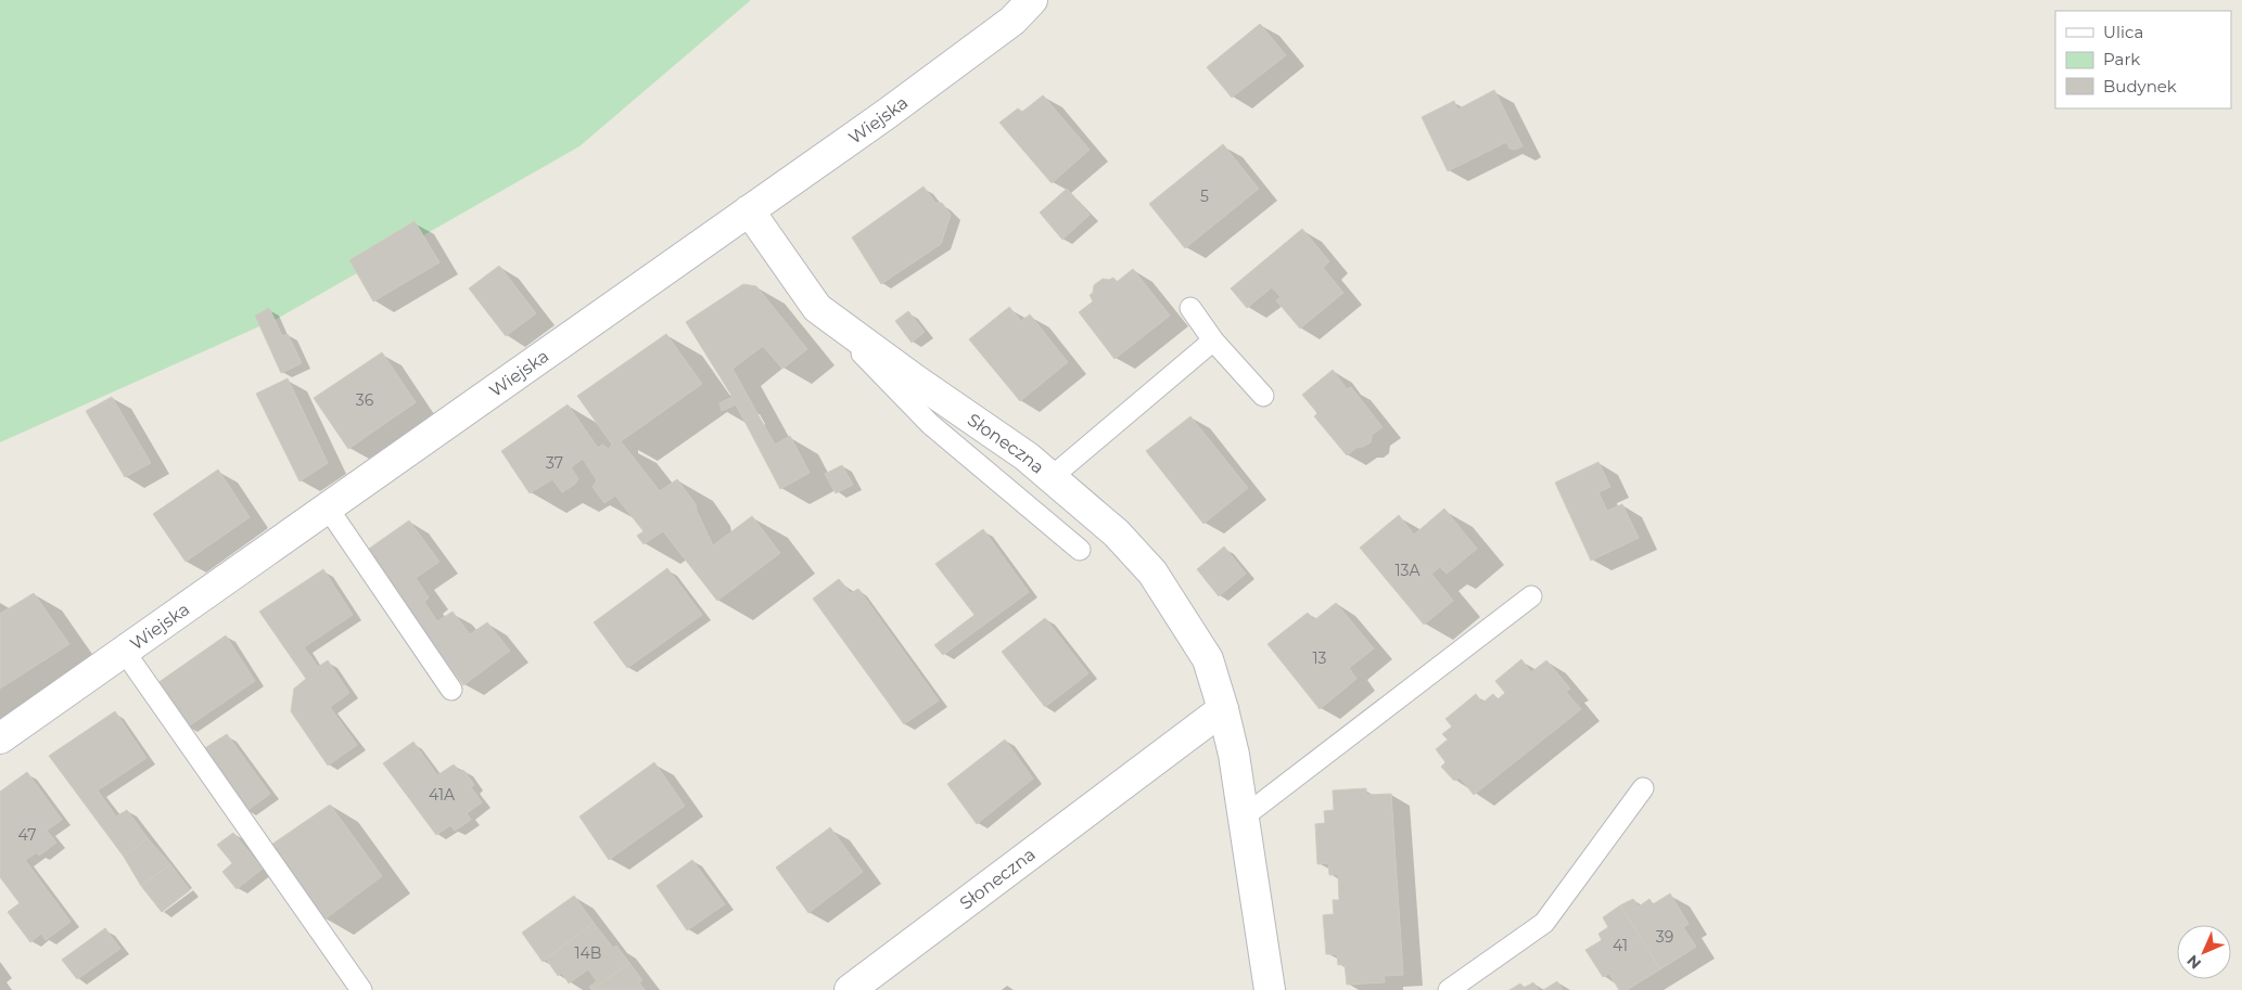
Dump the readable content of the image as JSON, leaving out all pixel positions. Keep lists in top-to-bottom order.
{
  "streets": {
    "street": ["Wiejska", "Słoneczna"]
  },
  "crossings": [
    ["Wiejska", "Słoneczna"]
  ],
  "house_numbers": [
    "5",
    "36",
    "37",
    "13A",
    "13",
    "41A",
    "47",
    "39",
    "41",
    "14B"
  ],
  "legend": ["Ulica", "Park", "Budynek"],
  "north": "bottom left"
}
